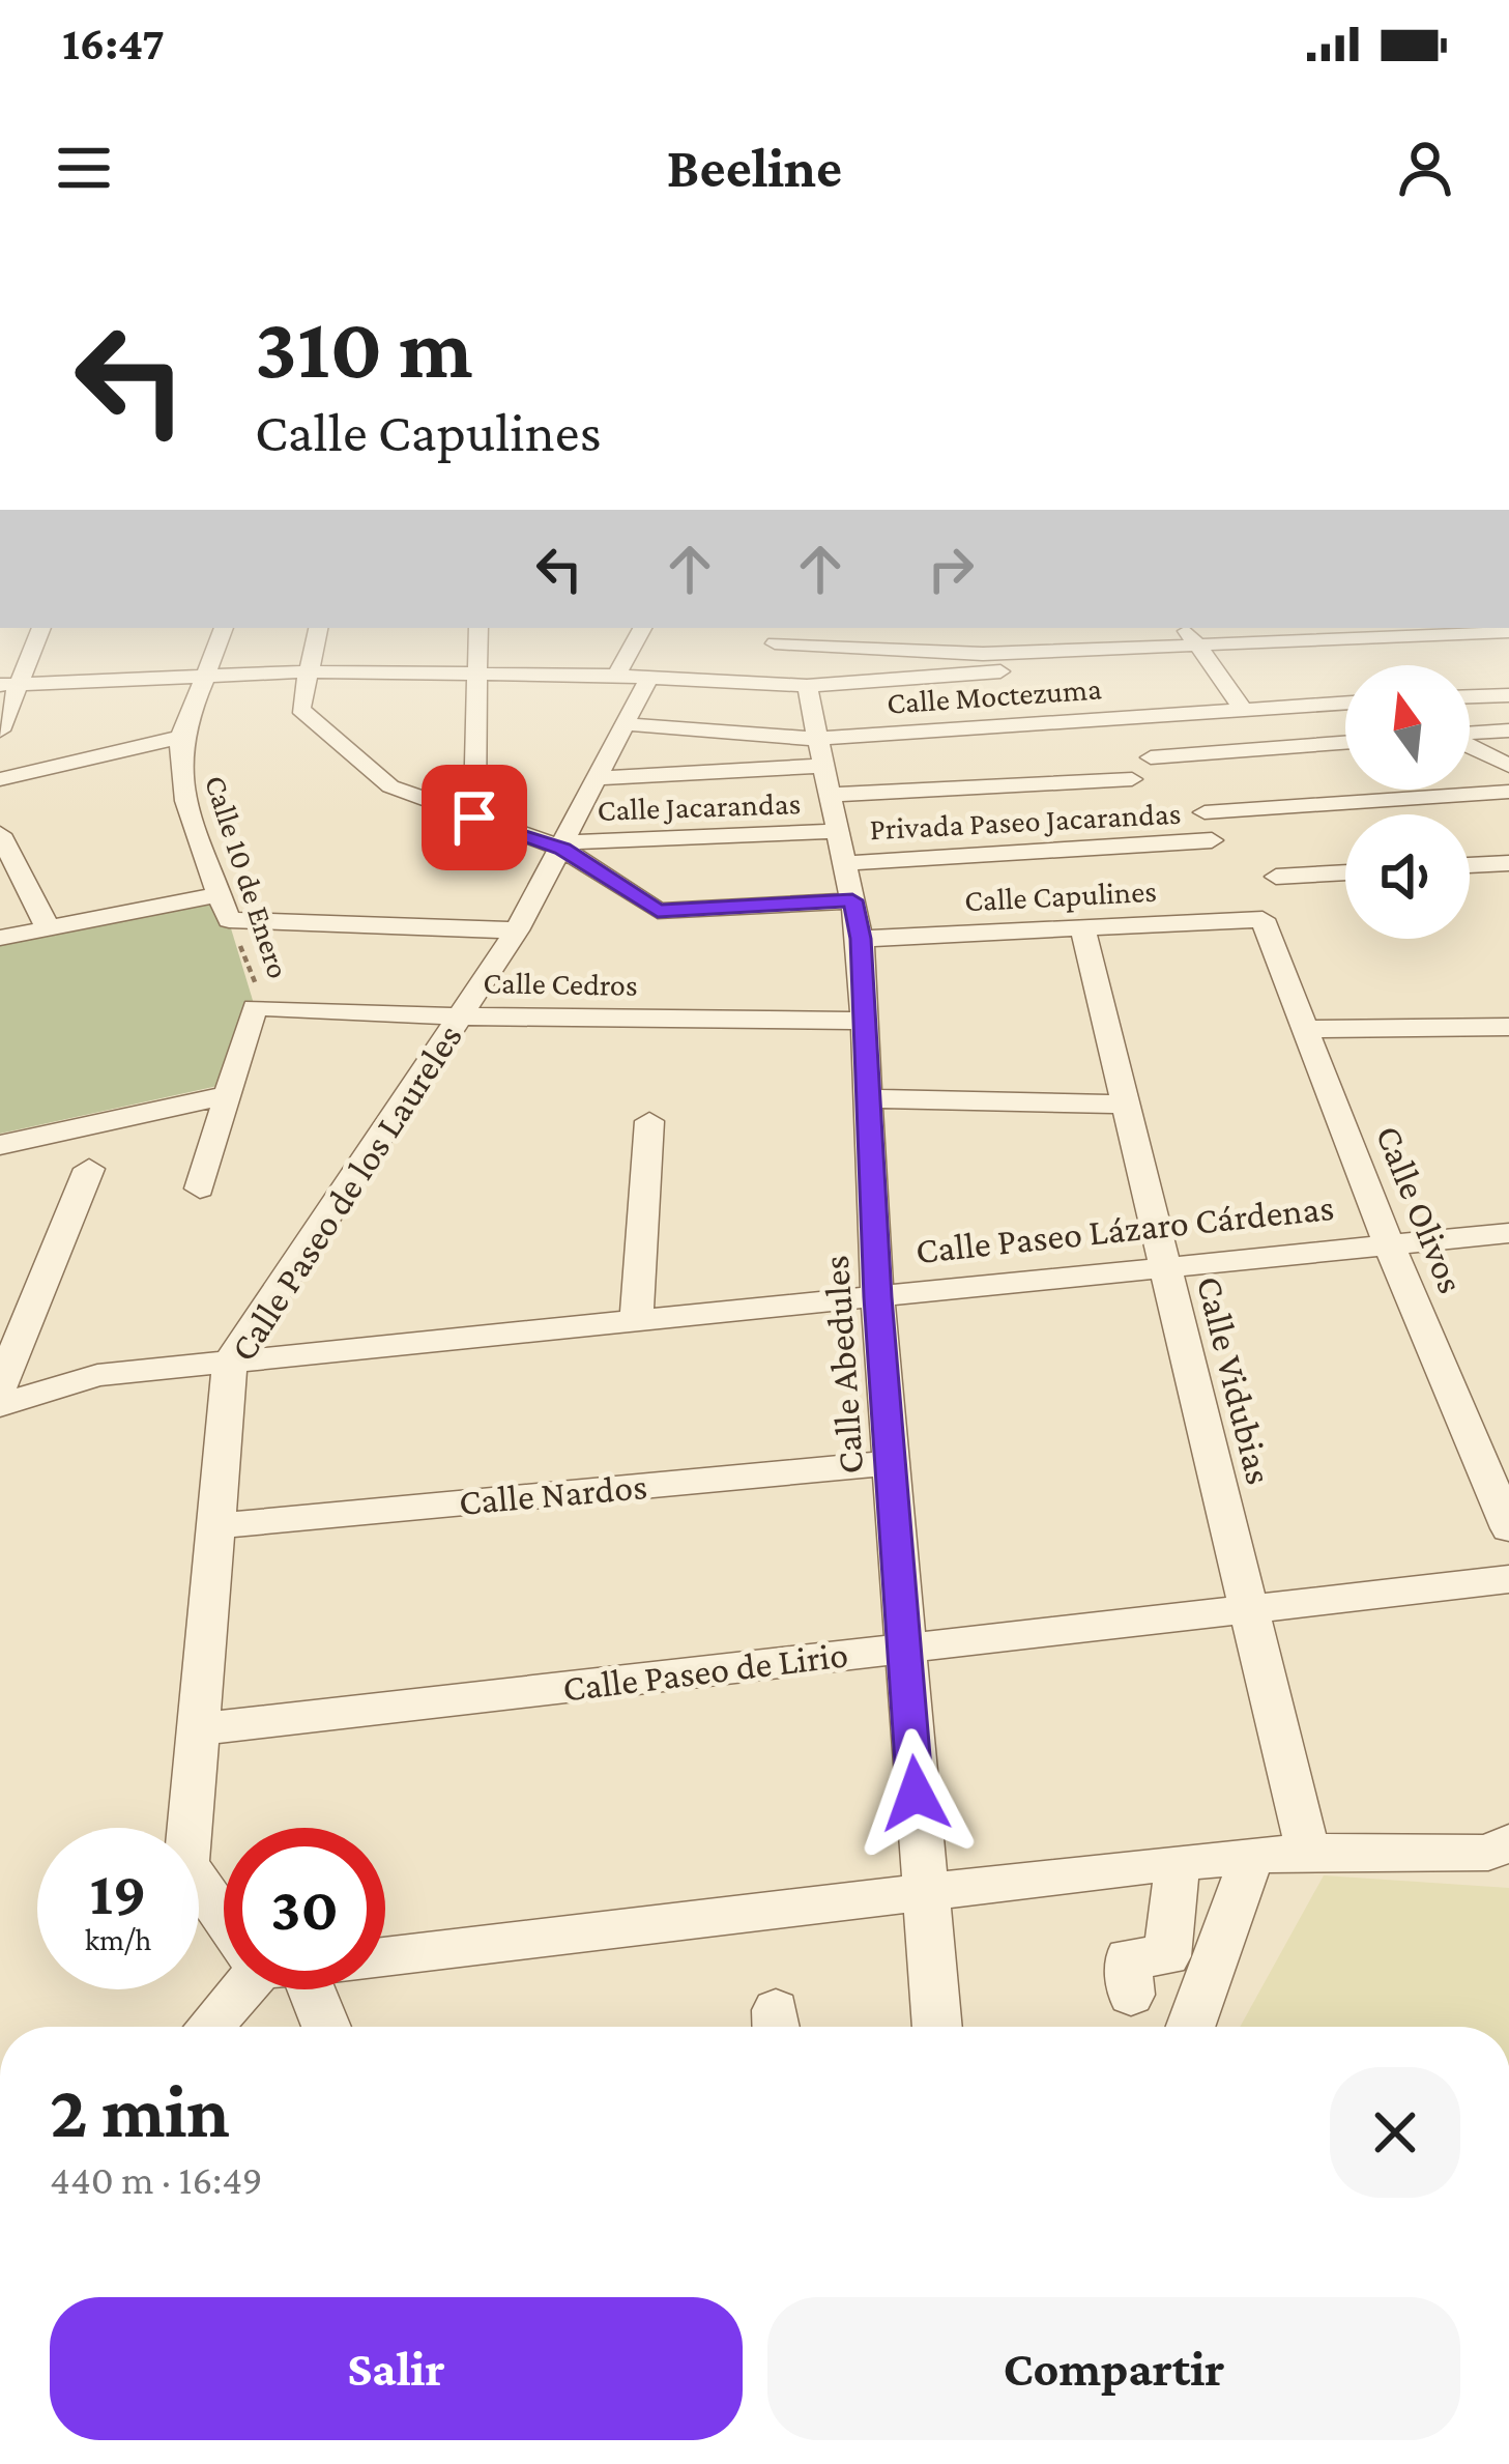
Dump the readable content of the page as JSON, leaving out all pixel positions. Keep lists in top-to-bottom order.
{
  "streets": {
    "street": [
      "Calle Moctezuma",
      "Calle Jacarandas",
      "Privada Paseo Jacarandas",
      "Calle 10 de Enero",
      "Calle Capulines",
      "Calle Cedros",
      "Calle Paseo de los Laureles",
      "Calle Olivos",
      "Calle Paseo Lázaro Cárdenas",
      "Calle Abedules",
      "Calle Vidubias",
      "Calle Nardos",
      "Calle Paseo de Lirio"
    ]
  },
  "crossings": [
    ["Calle Moctezuma", "Calle Paseo de los Laureles"],
    ["Calle Moctezuma", "Calle Abedules"],
    ["Calle Jacarandas", "Privada Paseo Jacarandas"],
    ["Calle Jacarandas", "Calle Paseo de los Laureles"],
    ["Calle Jacarandas", "Calle Abedules"],
    ["Privada Paseo Jacarandas", "Calle Abedules"],
    ["Calle 10 de Enero", "Calle Cedros"],
    ["Calle Capulines", "Calle Olivos"],
    ["Calle Capulines", "Calle Abedules"],
    ["Calle Capulines", "Calle Vidubias"],
    ["Calle Cedros", "Calle Paseo de los Laureles"],
    ["Calle Cedros", "Calle Abedules"],
    ["Calle Paseo de los Laureles", "Calle Paseo Lázaro Cárdenas"],
    ["Calle Paseo de los Laureles", "Calle Nardos"],
    ["Calle Paseo de los Laureles", "Calle Paseo de Lirio"],
    ["Calle Olivos", "Calle Paseo Lázaro Cárdenas"],
    ["Calle Paseo Lázaro Cárdenas", "Calle Abedules"],
    ["Calle Paseo Lázaro Cárdenas", "Calle Vidubias"],
    ["Calle Abedules", "Calle Nardos"],
    ["Calle Abedules", "Calle Paseo de Lirio"],
    ["Calle Vidubias", "Calle Paseo de Lirio"]
  ],
  "north": "top",
  "page": {
    "status": "16:47",
    "header": "Beeline",
    "turn": ["310 m", "Calle Capulines"],
    "speed": "19 km/h",
    "limit": "30",
    "heading": ["2 min", "440 m · 16:49"],
    "buttons": ["Salir", "Compartir"]
  }
}
